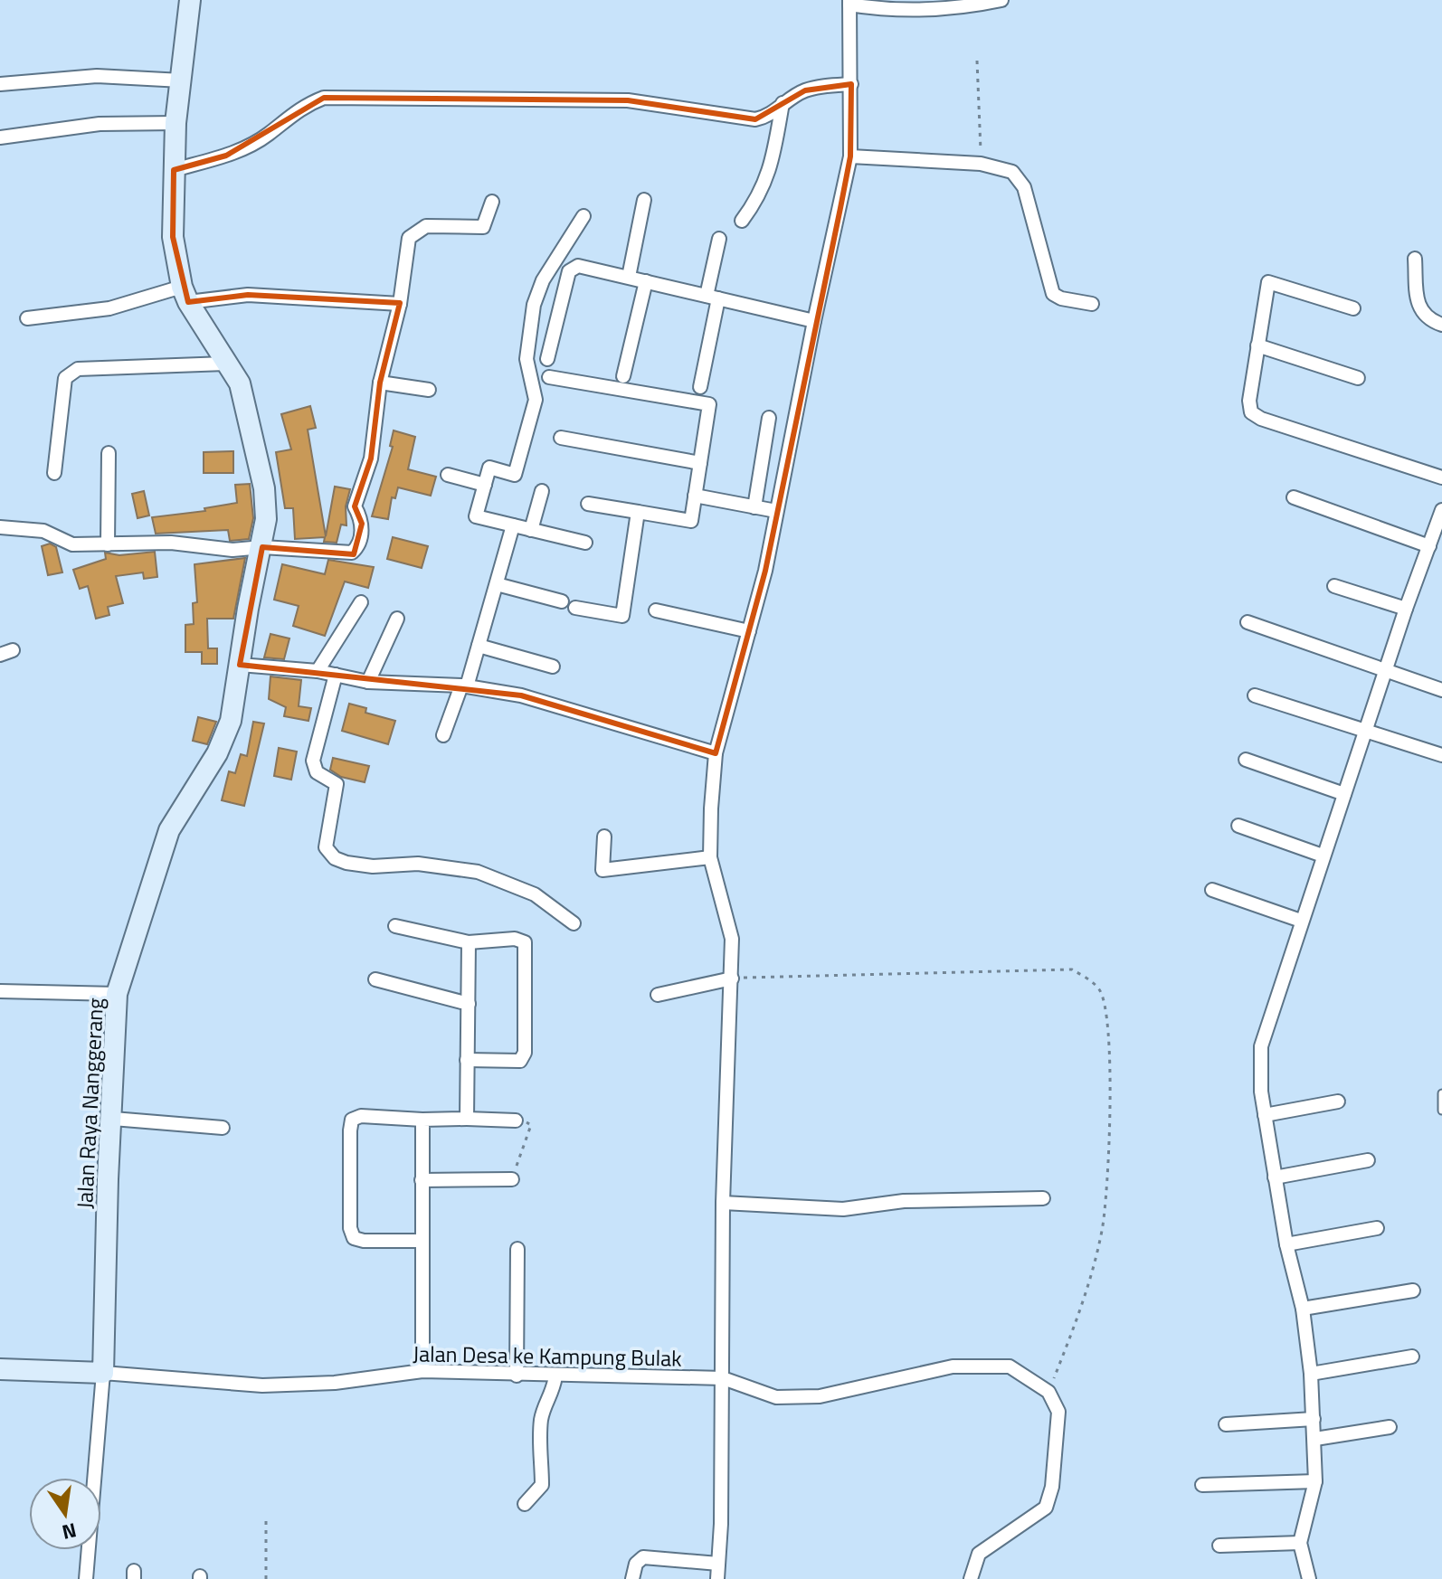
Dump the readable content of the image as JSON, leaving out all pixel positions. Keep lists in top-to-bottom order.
{
  "streets": {
    "street": ["Jalan Raya Nanggerang", "Jalan Desa ke Kampung Bulak"]
  },
  "crossings": [
    ["Jalan Raya Nanggerang", "Jalan Desa ke Kampung Bulak"]
  ],
  "north": "bottom"
}
